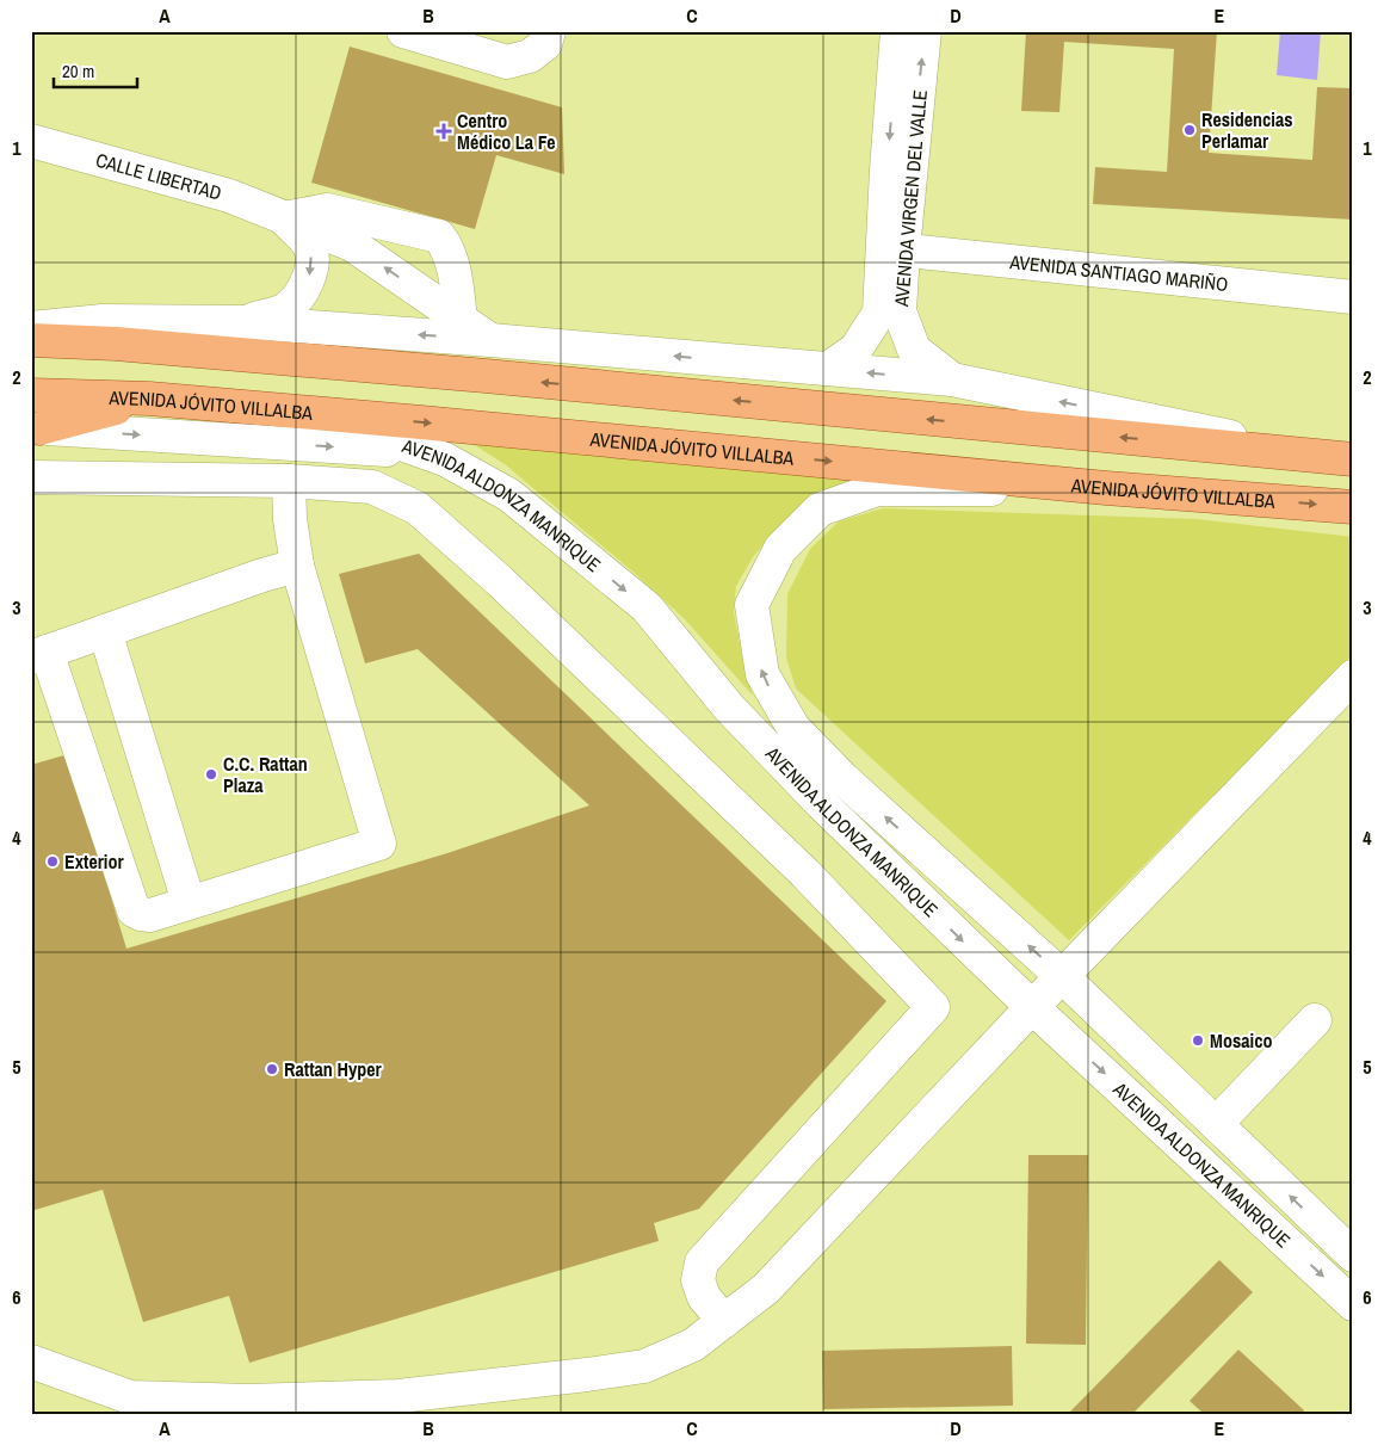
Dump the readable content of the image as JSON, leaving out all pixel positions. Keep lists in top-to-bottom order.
{
  "streets": {
    "main road": ["AVENIDA JÓVITO VILLALBA"],
    "street": [
      "CALLE LIBERTAD",
      "AVENIDA VIRGEN DEL VALLE",
      "AVENIDA SANTIAGO MARIÑO",
      "AVENIDA ALDONZA MANRIQUE"
    ]
  },
  "crossings": [
    ["AVENIDA VIRGEN DEL VALLE", "AVENIDA SANTIAGO MARIÑO"],
    ["AVENIDA JÓVITO VILLALBA", "AVENIDA ALDONZA MANRIQUE"]
  ],
  "places": {
    "other": [
      "Residencias Perlamar",
      "C.C. Rattan Plaza",
      "Exterior",
      "Mosaico",
      "Rattan Hyper"
    ],
    "health": ["Centro Médico La Fe"]
  },
  "scale_bar": "20 m",
  "grid": {
    "columns": [
      "A",
      "B",
      "C",
      "D",
      "E"
    ],
    "rows": [
      "1",
      "2",
      "3",
      "4",
      "5",
      "6"
    ]
  }
}
